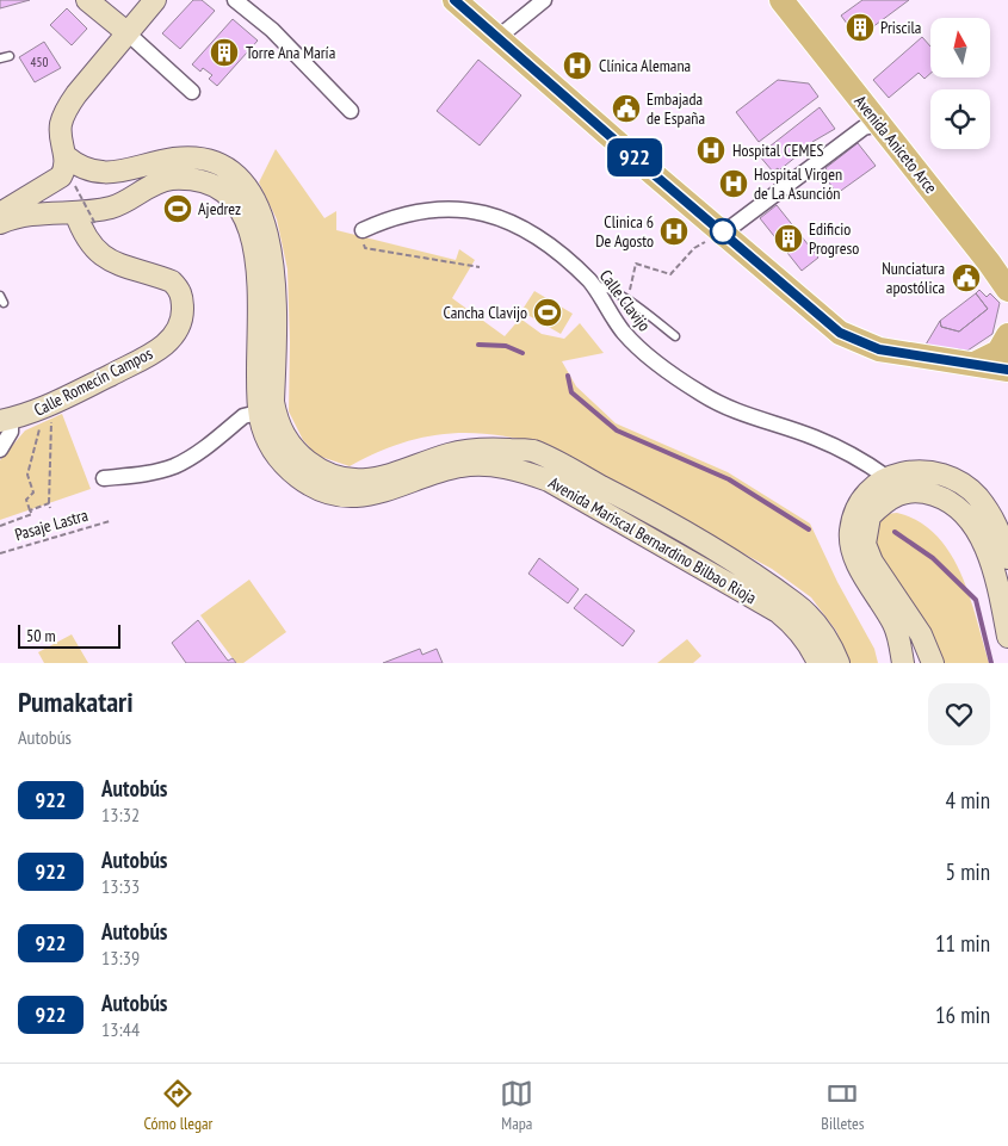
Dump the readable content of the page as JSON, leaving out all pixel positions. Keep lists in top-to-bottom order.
{
  "streets": {
    "main road": ["Avenida Aniceto Arce", "Calle Romecín Campos", "Avenida Mariscal Bernardino Bilbao Rioja"],
    "street": ["Calle Clavijo"],
    "path": ["Pasaje Lastra"]
  },
  "crossings": [
    ["Calle Romecín Campos", "Avenida Mariscal Bernardino Bilbao Rioja"]
  ],
  "places": {
    "building": ["Priscila", "Torre Ana María", "Edificio Progreso"],
    "hospital": [
      "Clínica Alemana",
      "Hospital CEMES",
      "Hospital Virgen de La Asunción",
      "Clinica 6 De Agosto"
    ],
    "public building": ["Embajada de España", "Nunciatura apostólica"],
    "sports": ["Ajedrez", "Cancha Clavijo"]
  },
  "lines": ["bus line 922"],
  "house_numbers": ["450"],
  "scale_bar": "50 m",
  "north": "top",
  "page": {
    "on_map": "922",
    "scale": "50 m",
    "heading": ["Pumakatari", "Autobús"],
    "list": [
      {
        "mark": "922",
        "name": "Autobús",
        "note": "13:32",
        "value": "4 min"
      },
      {
        "mark": "922",
        "name": "Autobús",
        "note": "13:33",
        "value": "5 min"
      },
      {
        "mark": "922",
        "name": "Autobús",
        "note": "13:39",
        "value": "11 min"
      },
      {
        "mark": "922",
        "name": "Autobús",
        "note": "13:44",
        "value": "16 min"
      }
    ],
    "tabs": ["Cómo llegar", "Mapa", "Billetes"]
  }
}
